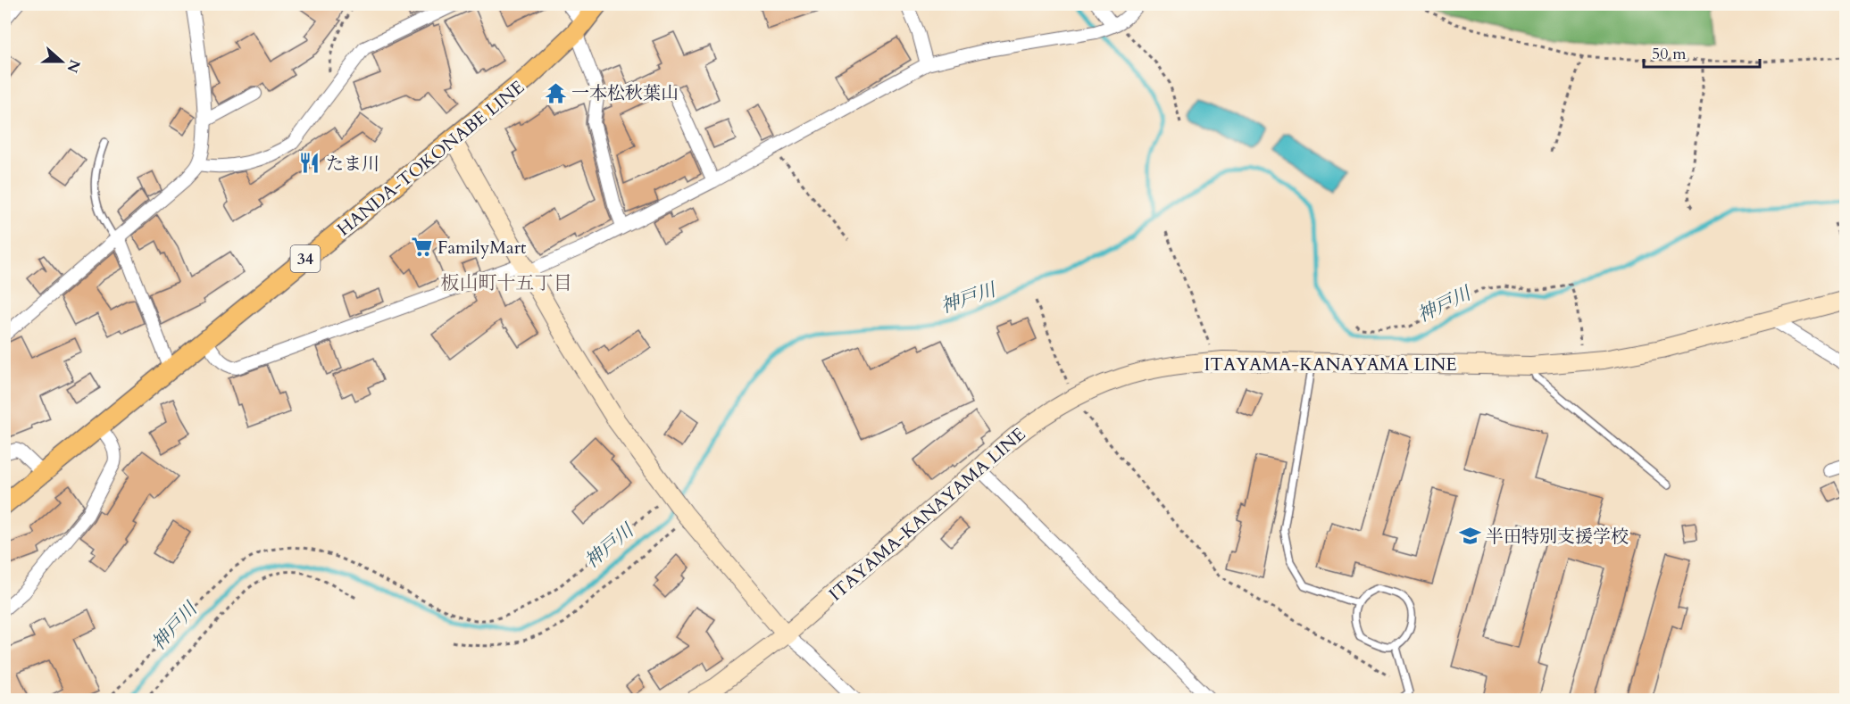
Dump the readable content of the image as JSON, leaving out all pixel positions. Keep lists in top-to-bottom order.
{
  "streets": {
    "main road": ["HANDA-TOKONABE LINE", "34", "ITAYAMA-KANAYAMA LINE"]
  },
  "districts": ["板山町十五丁目"],
  "water": ["神戸川"],
  "places": {
    "temple": ["一本松秋葉山"],
    "restaurant": ["たま川"],
    "supermarket": ["FamilyMart"],
    "school or university": ["半田特別支援学校"]
  },
  "scale_bar": "50 m",
  "north": "right"
}
